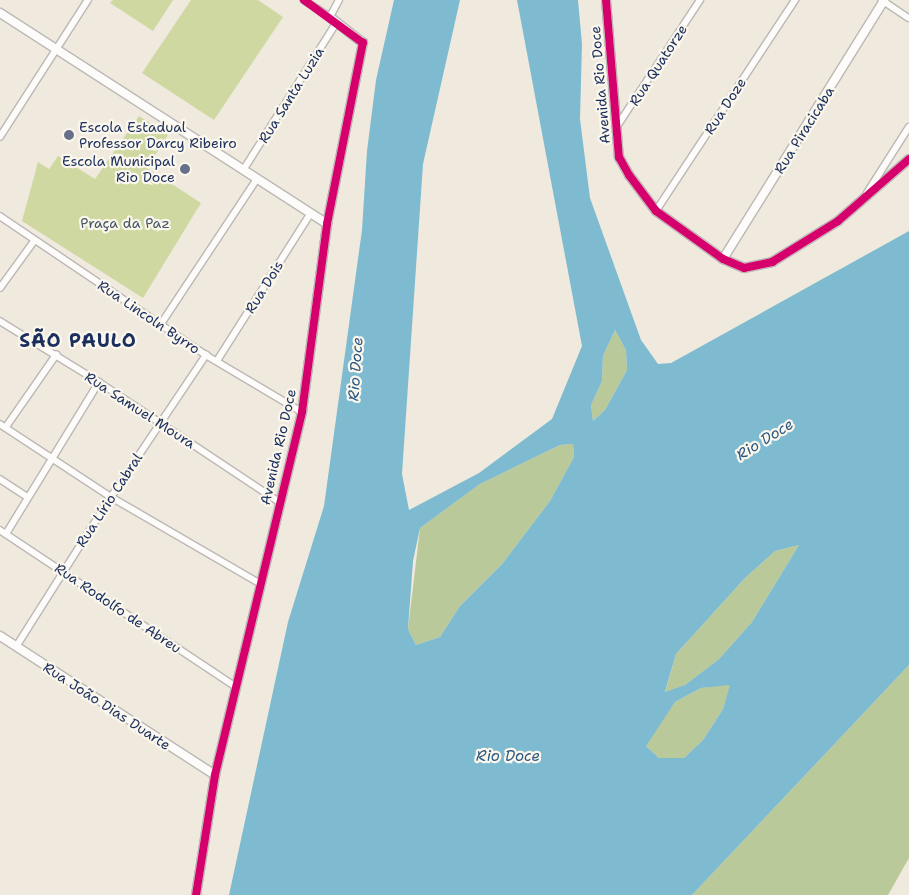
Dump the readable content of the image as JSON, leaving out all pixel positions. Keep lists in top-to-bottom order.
{
  "streets": {
    "street": [
      "Rua Quatorze",
      "Avenida Rio Doce",
      "Rua Santa Luzia",
      "Rua Doze",
      "Rua Piracicaba",
      "Rua Dois",
      "Rua Lincoln Byrro",
      "Rua Samuel Moura",
      "Rua Lírio Cabral",
      "Rua Rodolfo de Abreu",
      "Rua João Dias Duarte"
    ]
  },
  "crossings": [
    ["Rua Quatorze", "Avenida Rio Doce"],
    ["Avenida Rio Doce", "Rua Santa Luzia"],
    ["Avenida Rio Doce", "Rua Doze"],
    ["Avenida Rio Doce", "Rua Piracicaba"],
    ["Avenida Rio Doce", "Rua Lincoln Byrro"],
    ["Avenida Rio Doce", "Rua Samuel Moura"],
    ["Avenida Rio Doce", "Rua Rodolfo de Abreu"],
    ["Avenida Rio Doce", "Rua João Dias Duarte"],
    ["Rua Dois", "Rua Lincoln Byrro"],
    ["Rua Lincoln Byrro", "Rua Lírio Cabral"],
    ["Rua Samuel Moura", "Rua Lírio Cabral"],
    ["Rua Lírio Cabral", "Rua Rodolfo de Abreu"],
    ["Rua Lírio Cabral", "Rua João Dias Duarte"]
  ],
  "districts": ["SÃO PAULO"],
  "water": ["Rio Doce"],
  "parks": ["Praça da Paz"],
  "places": ["Escola Estadual Professor Darcy Ribeiro", "Escola Municipal Rio Doce"]
}
